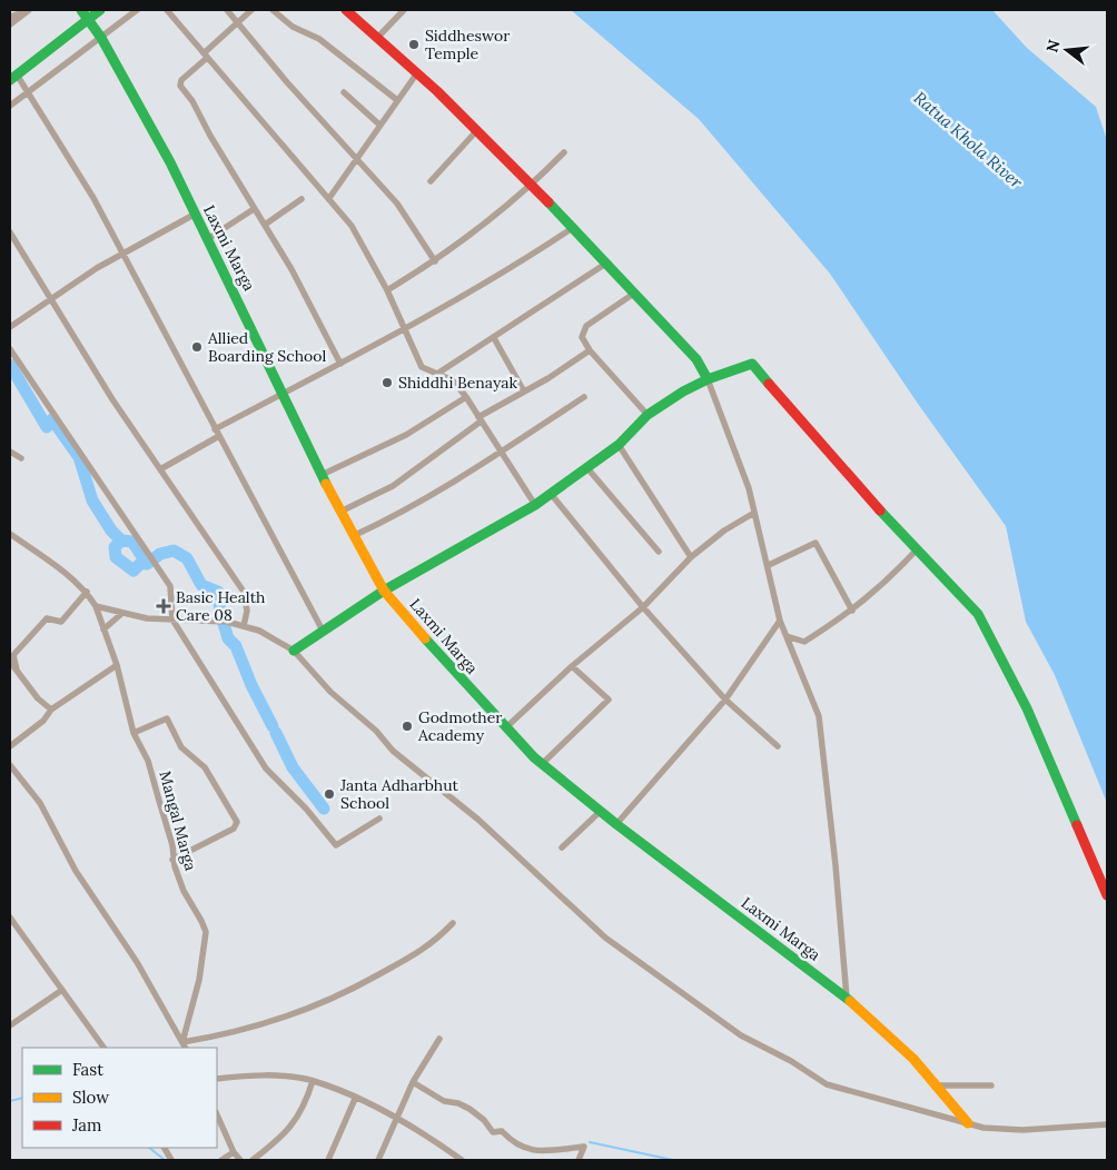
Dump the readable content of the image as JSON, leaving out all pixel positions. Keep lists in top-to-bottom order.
{
  "streets": {
    "main road": ["Laxmi Marga"],
    "street": ["Mangal Marga"]
  },
  "water": ["Ratua Khola River"],
  "places": {
    "other": [
      "Siddheswor Temple",
      "Allied Boarding School",
      "Shiddhi Benayak",
      "Godmother Academy",
      "Janta Adharbhut School"
    ],
    "health": ["Basic Health Care 08"]
  },
  "legend": ["Fast", "Slow", "Jam"],
  "north": "left"
}
